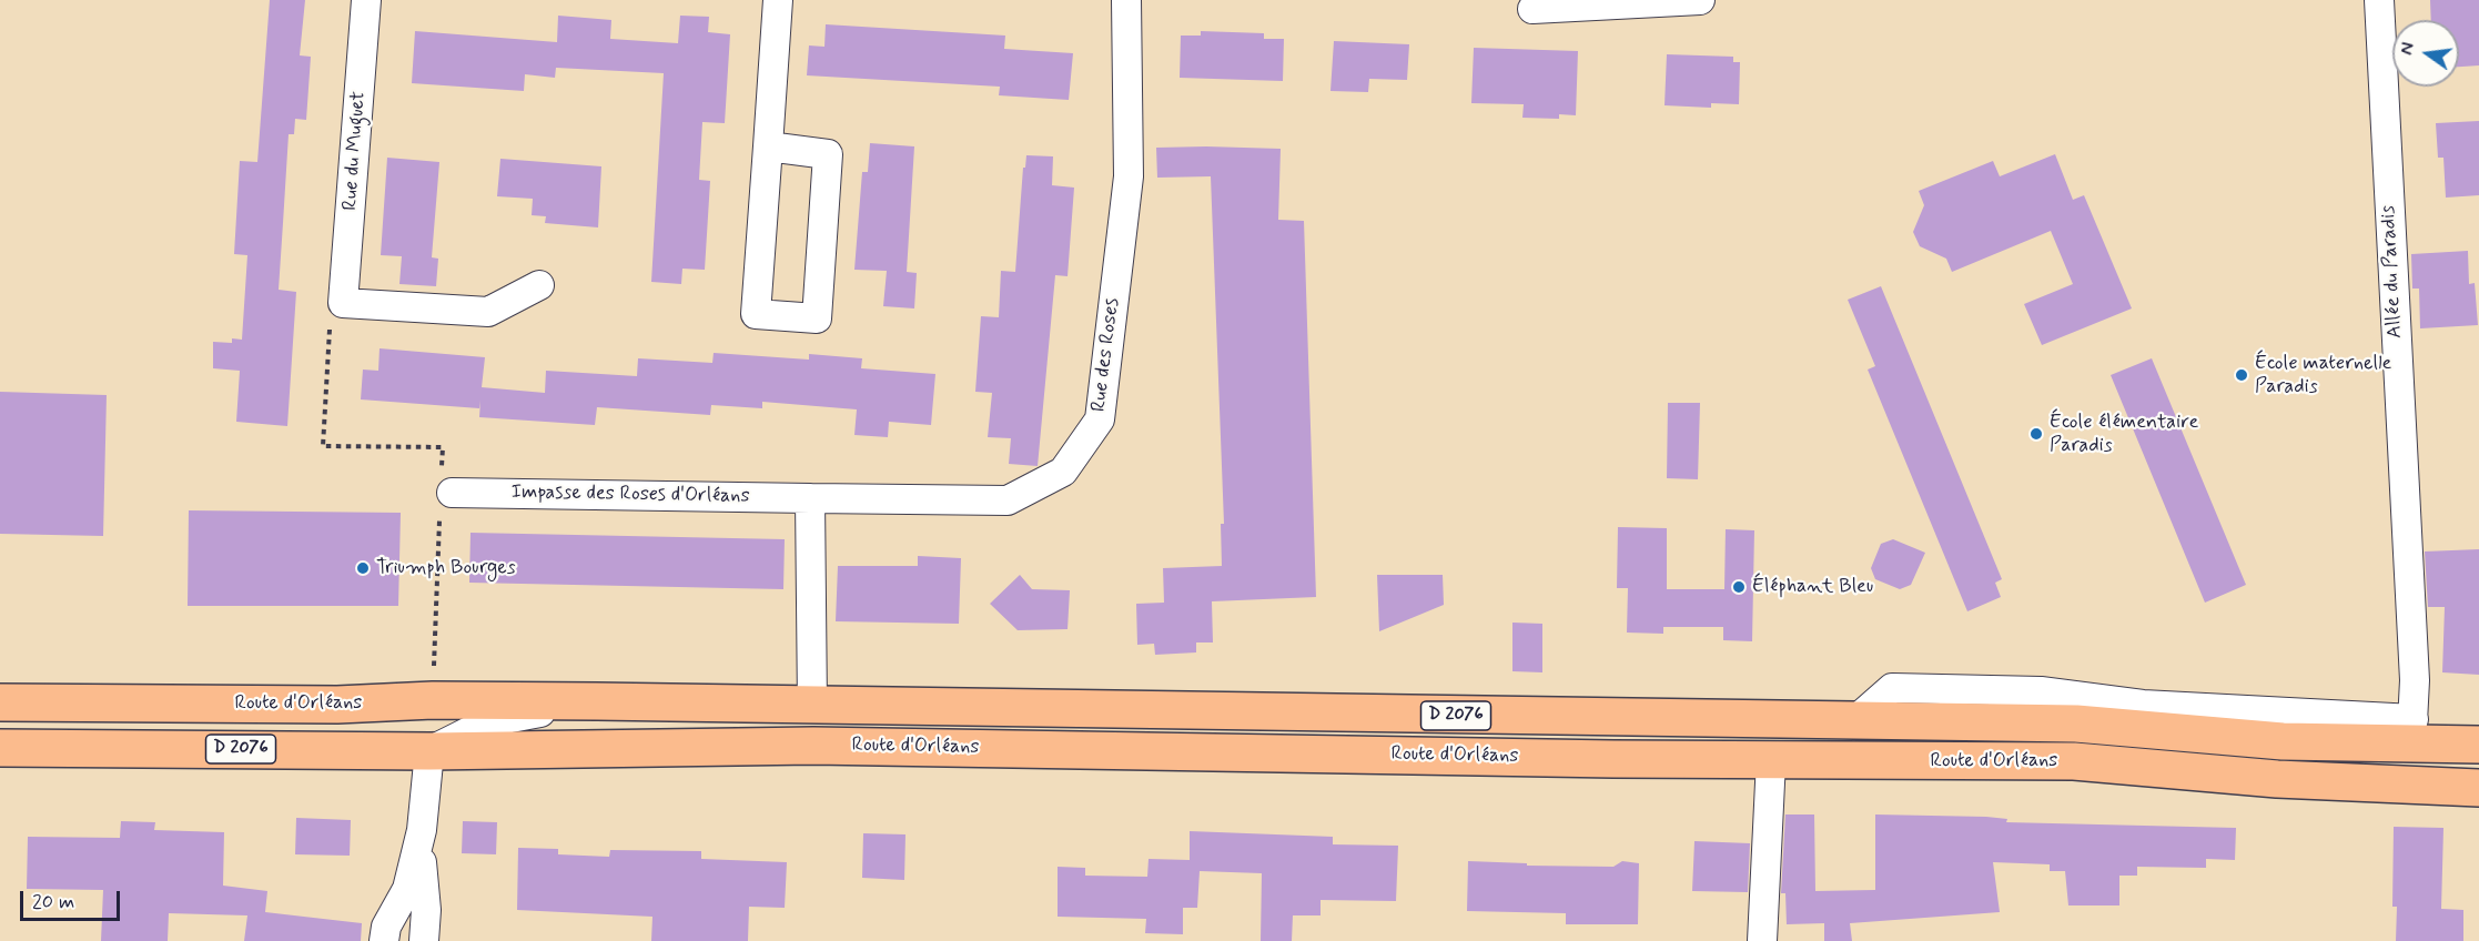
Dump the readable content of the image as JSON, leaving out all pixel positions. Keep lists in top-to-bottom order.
{
  "streets": {
    "main road": ["Route d'Orléans", "D 2076"],
    "street": [
      "Rue du Muguet",
      "Allée du Paradis",
      "Rue des Roses",
      "Impasse des Roses d'Orléans"
    ]
  },
  "crossings": [
    ["Allée du Paradis", "Route d'Orléans"],
    ["Rue des Roses", "Impasse des Roses d'Orléans"]
  ],
  "places": [
    "École maternelle Paradis",
    "École élémentaire Paradis",
    "Triumph Bourges",
    "Éléphant Bleu"
  ],
  "scale_bar": "20 m",
  "north": "left"
}
